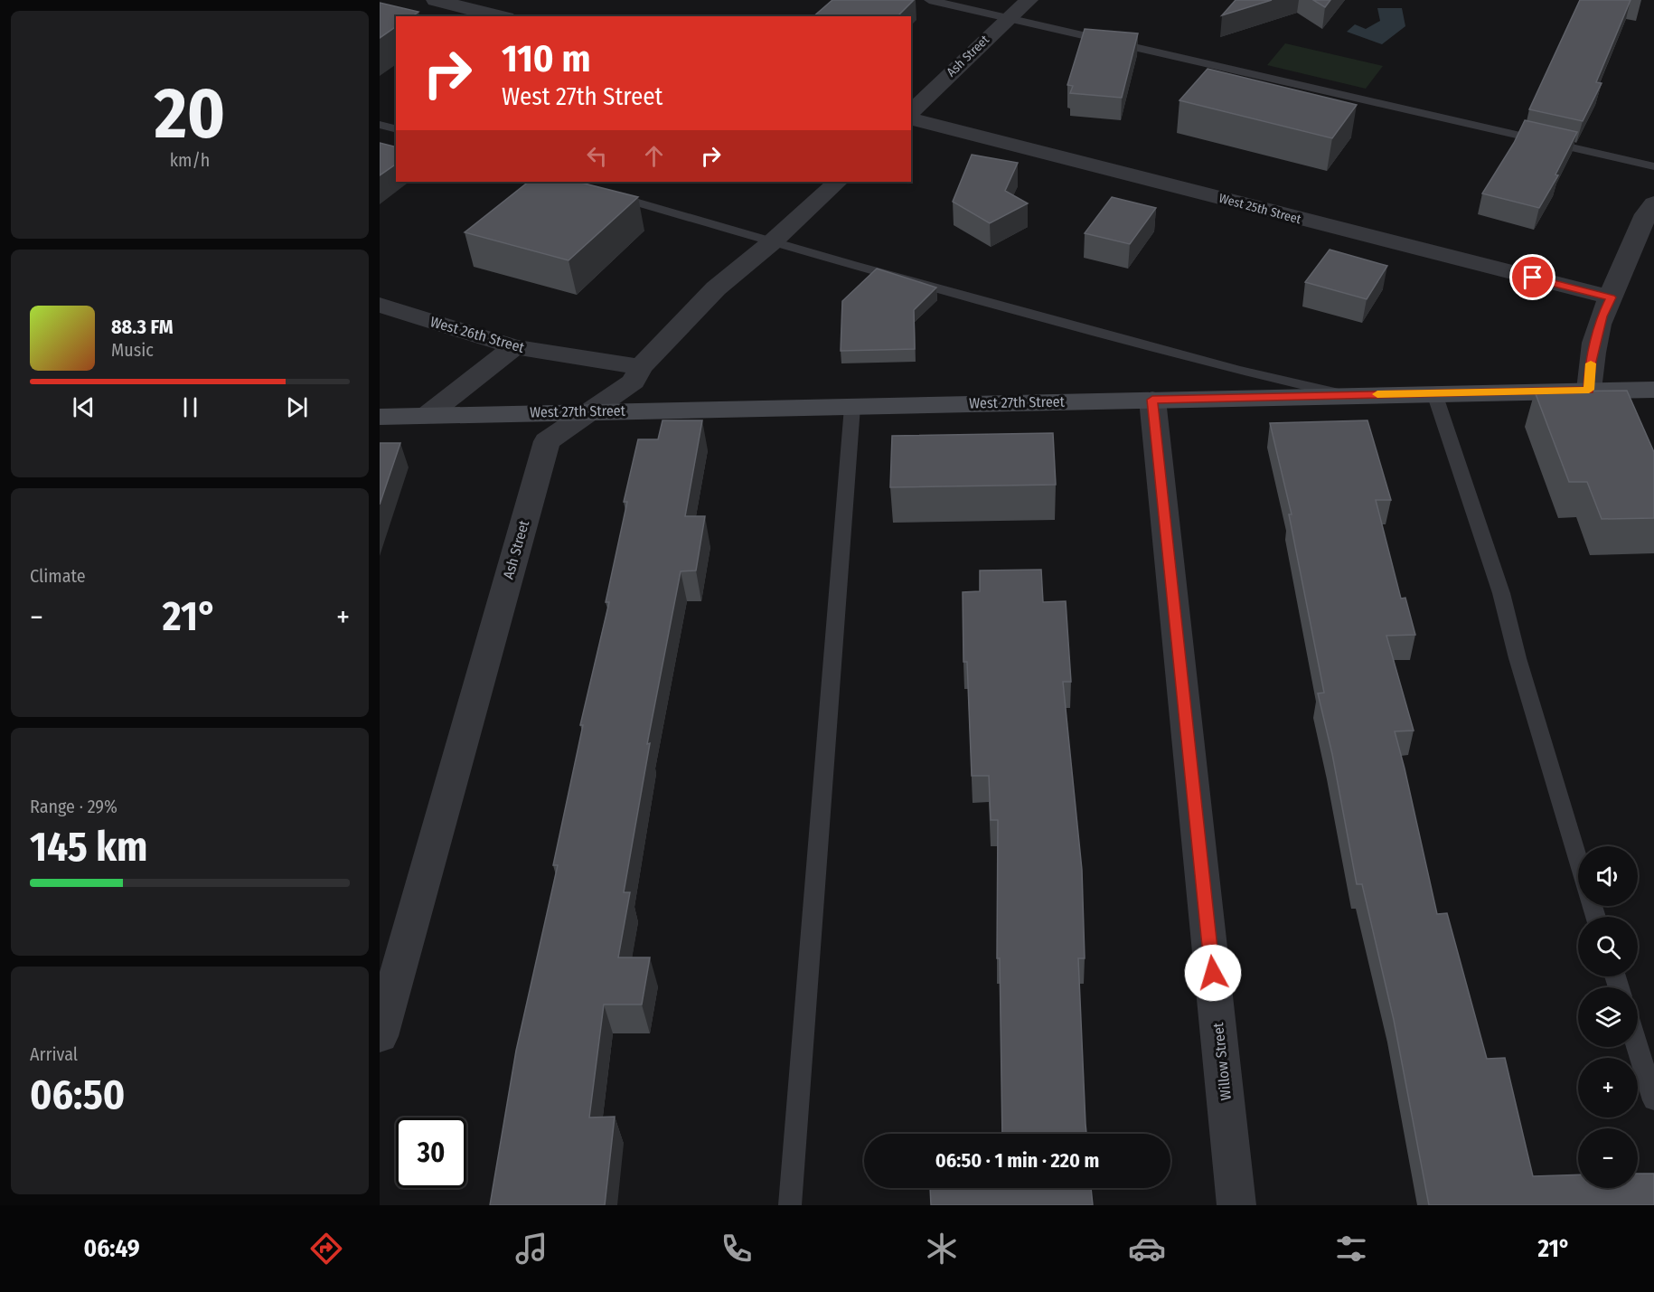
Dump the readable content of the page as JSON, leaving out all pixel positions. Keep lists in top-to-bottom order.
{
  "streets": {
    "main road": ["West 27th Street"],
    "street": [
      "Ash Street",
      "West 25th Street",
      "West 26th Street",
      "Willow Street"
    ]
  },
  "crossings": [
    ["Ash Street", "West 26th Street"],
    ["Ash Street", "West 27th Street"],
    ["West 27th Street", "Willow Street"]
  ],
  "page": {
    "tile": [
      ["20", "km/h"],
      "Climate",
      ["Range · 29%", "145 km"],
      ["Arrival", "06:50"]
    ],
    "turn": ["110 m", "West 27th Street"],
    "song": ["88.3 FM", "Music"],
    "heat": ["−", "21°", "+"],
    "map_buttons": ["+", "−"],
    "limit": "30",
    "trip": "06:50 · 1 min · 220 m",
    "tabs": ["06:49", "21°"]
  }
}
